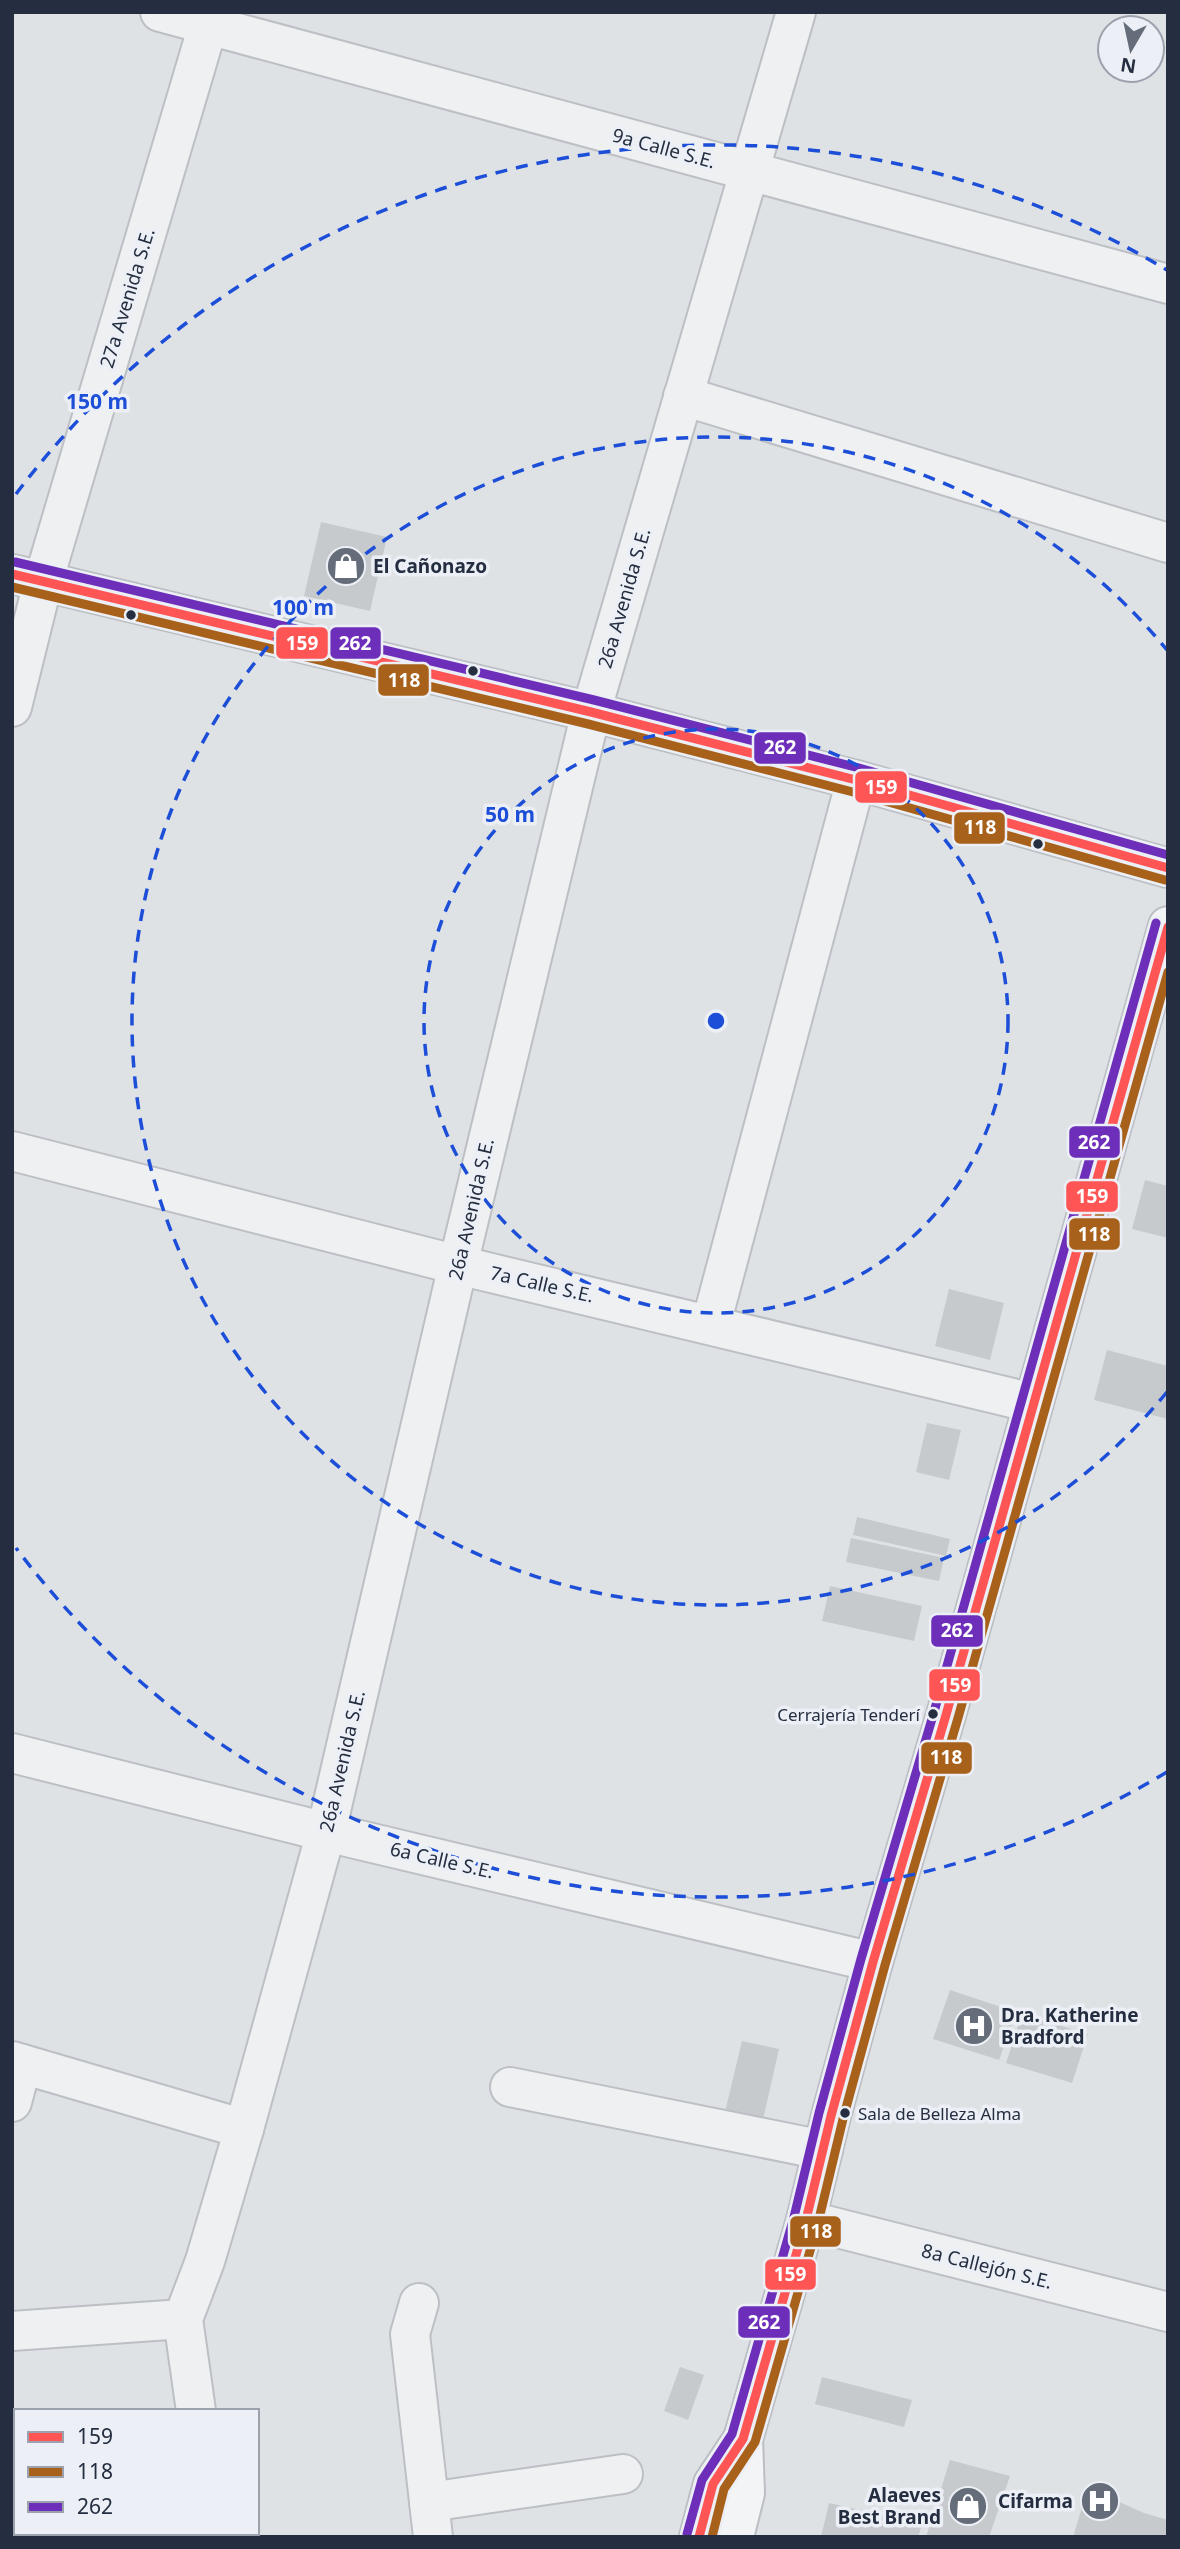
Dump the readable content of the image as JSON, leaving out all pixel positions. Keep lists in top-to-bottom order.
{
  "streets": {
    "street": [
      "9a Calle S.E.",
      "27a Avenida S.E.",
      "26a Avenida S.E.",
      "7a Calle S.E.",
      "6a Calle S.E.",
      "8a Callejón S.E."
    ]
  },
  "crossings": [
    ["9a Calle S.E.", "27a Avenida S.E."],
    ["9a Calle S.E.", "26a Avenida S.E."],
    ["26a Avenida S.E.", "7a Calle S.E."],
    ["26a Avenida S.E.", "6a Calle S.E."]
  ],
  "places": {
    "shop": ["El Cañonazo", "Alaeves Best Brand"],
    "other": ["Cerrajería Tenderí", "Sala de Belleza Alma"],
    "hospital": ["Dra. Katherine Bradford", "Cifarma"]
  },
  "lines": ["transit line 262", "transit line 159", "transit line 118"],
  "legend": ["159", "118", "262"],
  "north": "bottom",
  "rings": ["150 m", "100 m", "50 m"]
}
